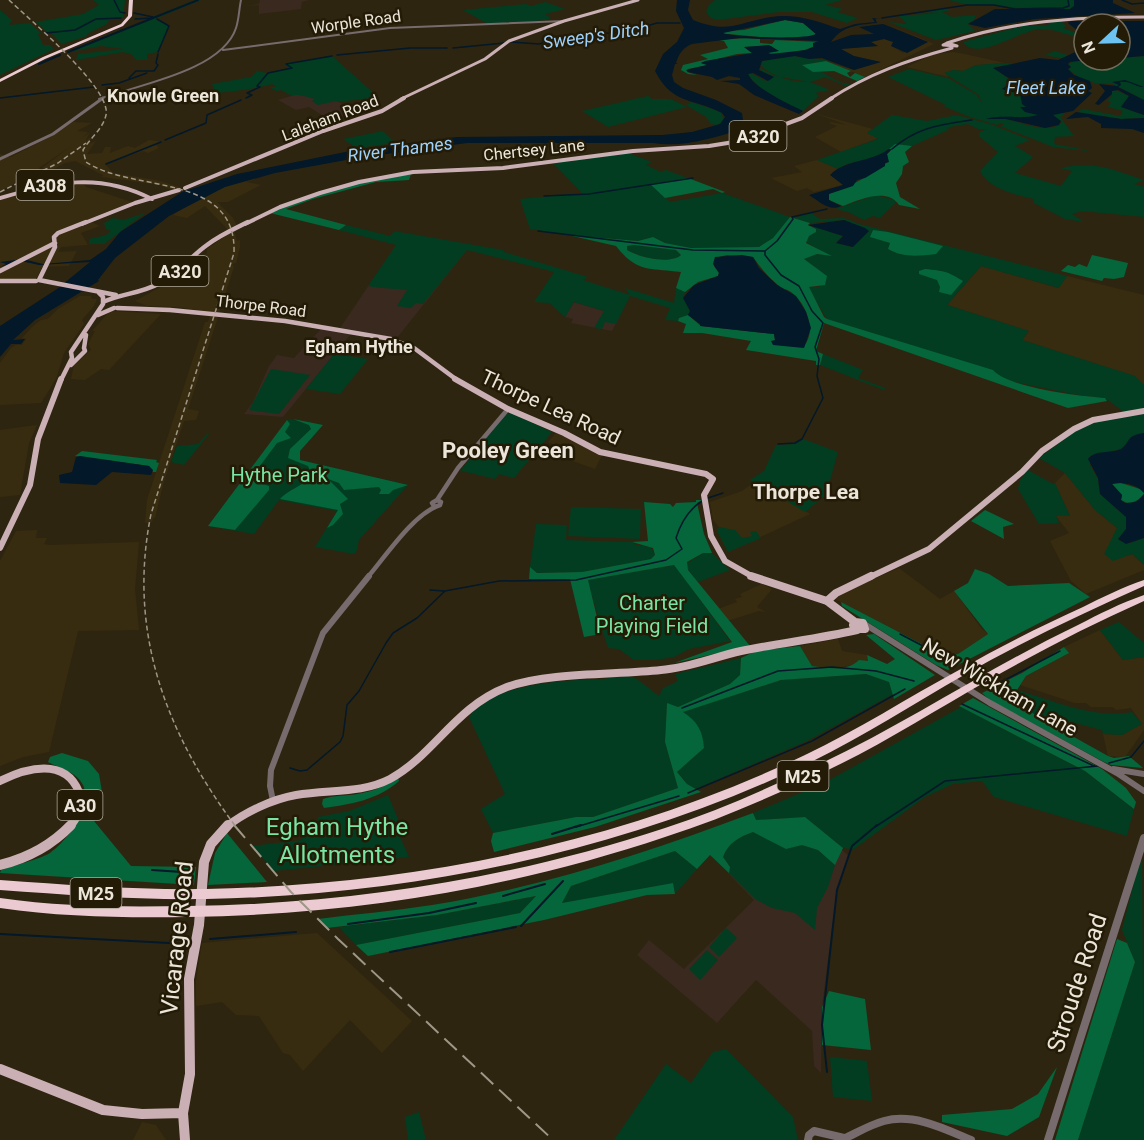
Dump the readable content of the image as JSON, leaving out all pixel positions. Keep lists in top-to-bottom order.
{
  "streets": {
    "highway": ["M25"],
    "main road": [
      "Laleham Road",
      "A320",
      "Chertsey Lane",
      "A308",
      "Thorpe Road",
      "Thorpe Lea Road",
      "A30",
      "Vicarage Road"
    ],
    "street": ["Worple Road", "New Wickham Lane", "Stroude Road"]
  },
  "crossings": [
    ["Worple Road", "Laleham Road"],
    ["A320", "Chertsey Lane"],
    ["Chertsey Lane", "A308"],
    ["Chertsey Lane", "Thorpe Road"],
    ["Thorpe Road", "Thorpe Lea Road"],
    ["New Wickham Lane", "Vicarage Road"]
  ],
  "districts": [
    "Knowle Green",
    "Egham Hythe",
    "Pooley Green",
    "Thorpe Lea"
  ],
  "water": ["Sweep's Ditch", "Fleet Lake", "River Thames"],
  "parks": ["Hythe Park", "Charter Playing Field", "Egham Hythe Allotments"],
  "north": "left"
}
